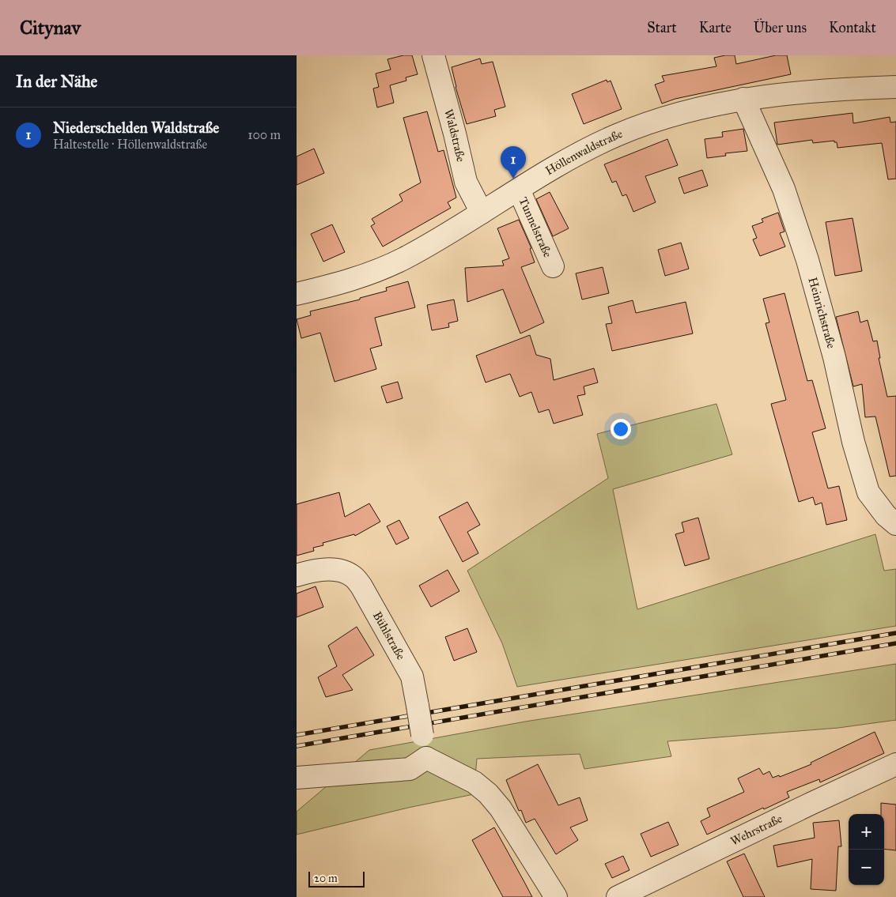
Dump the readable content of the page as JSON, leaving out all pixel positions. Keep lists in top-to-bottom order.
{
  "streets": {
    "street": [
      "Waldstraße",
      "Höllenwaldstraße",
      "Tunnelstraße",
      "Heinrichstraße",
      "Bühlstraße",
      "Wehrstraße"
    ]
  },
  "crossings": [
    ["Waldstraße", "Höllenwaldstraße"],
    ["Höllenwaldstraße", "Tunnelstraße"],
    ["Höllenwaldstraße", "Heinrichstraße"]
  ],
  "scale_bar": "20 m",
  "page": {
    "header": "Citynav",
    "nav": [
      "Start",
      "Karte",
      "Über uns",
      "Kontakt"
    ],
    "heading": "In der Nähe",
    "list": [
      {
        "mark": "1",
        "name": "Niederschelden Waldstraße",
        "note": "Haltestelle · Höllenwaldstraße",
        "value": "100 m"
      }
    ],
    "pins": "1",
    "map_buttons": ["+", "−"],
    "scale": "20 m"
  }
}
